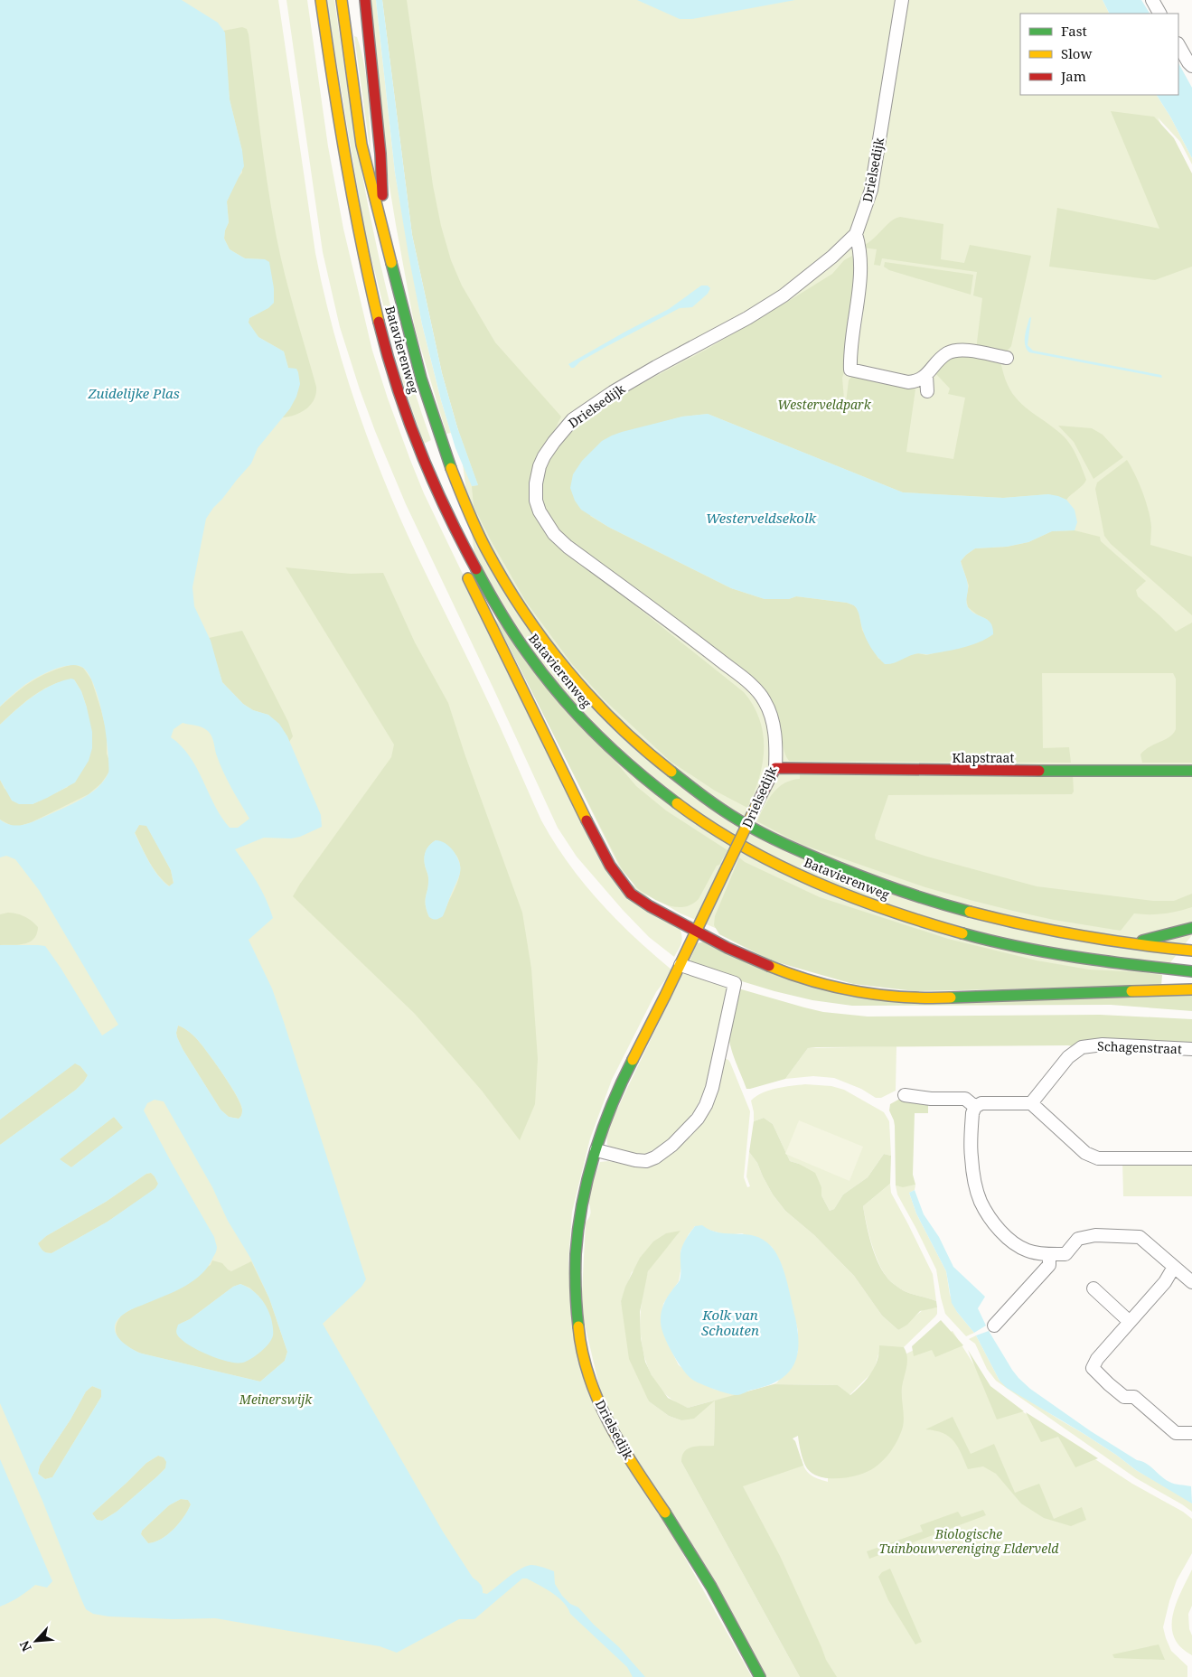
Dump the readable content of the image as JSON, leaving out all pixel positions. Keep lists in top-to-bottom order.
{
  "streets": {
    "main road": ["Drielsedijk", "Batavierenweg", "Klapstraat"],
    "street": ["Schagenstraat"]
  },
  "crossings": [
    ["Drielsedijk", "Klapstraat"]
  ],
  "water": ["Zuidelijke Plas", "Westerveldsekolk", "Kolk van Schouten"],
  "parks": ["Westerveldpark", "Meinerswijk", "Biologische Tuinbouwvereniging Elderveld"],
  "legend": ["Fast", "Slow", "Jam"],
  "north": "bottom left"
}
